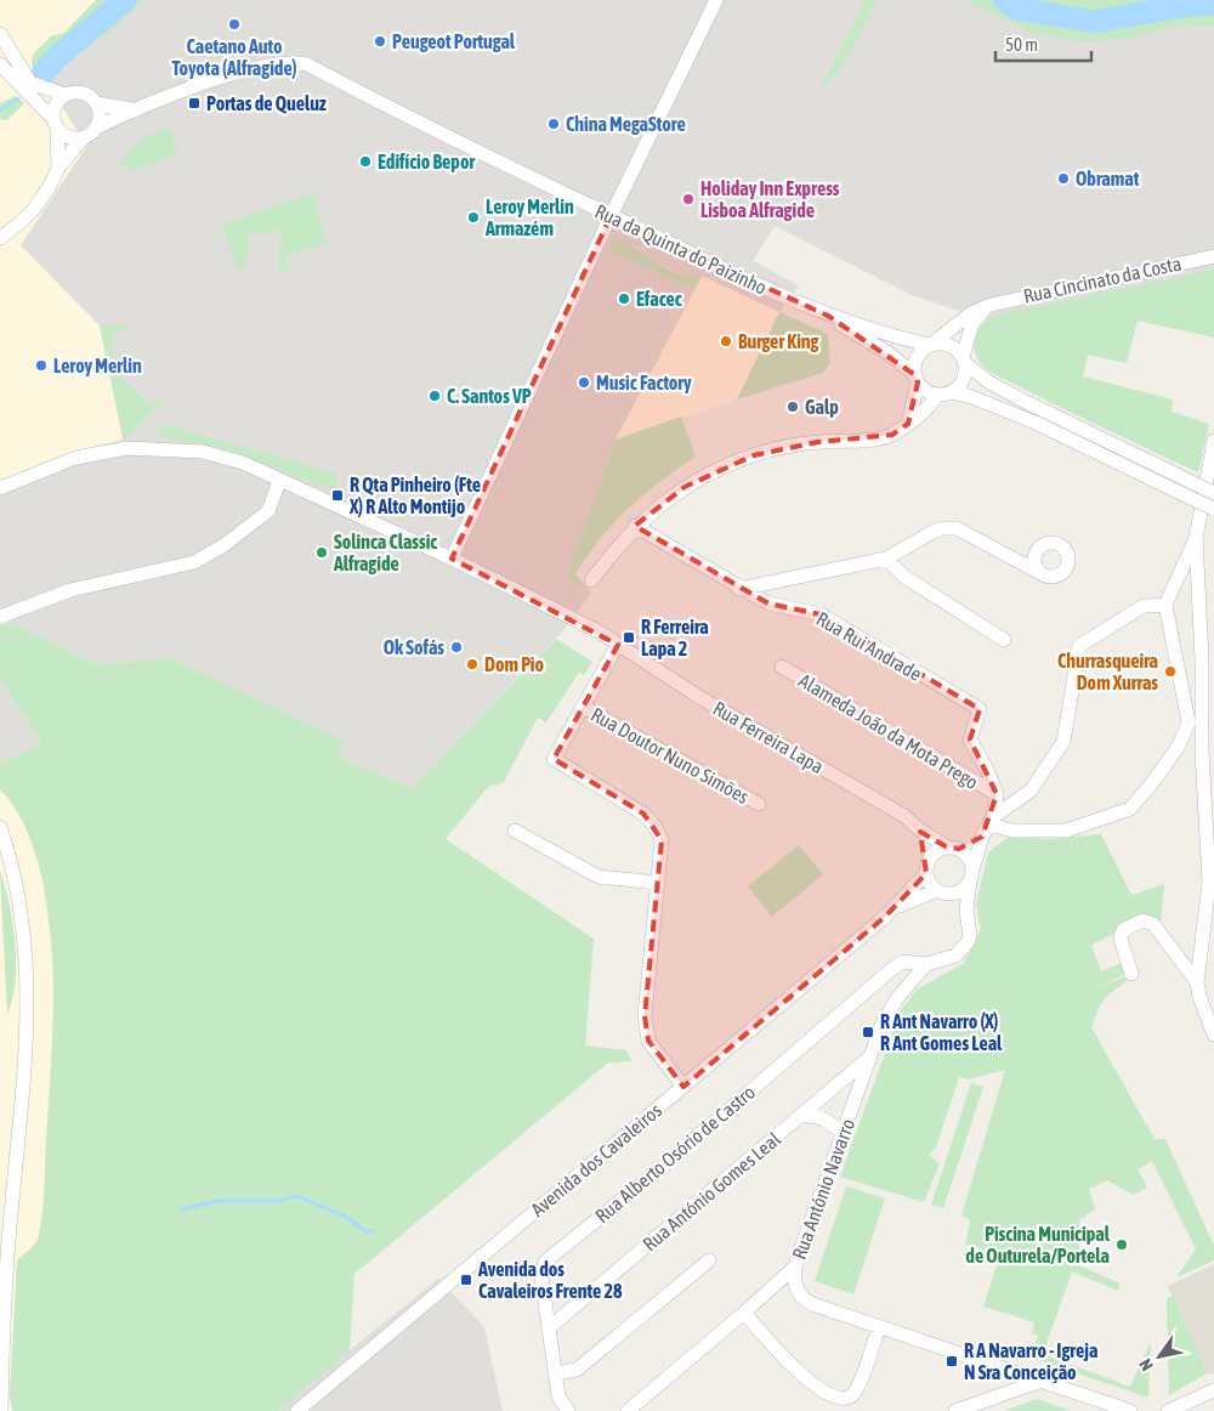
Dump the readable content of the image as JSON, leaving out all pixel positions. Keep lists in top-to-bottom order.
{
  "streets": {
    "street": [
      "Rua da Quinta do Paizinho",
      "Rua Cincinato da Costa",
      "Rua Rui Andrade",
      "Alameda João da Mota Prego",
      "Rua Ferreira Lapa",
      "Rua Doutor Nuno Simões",
      "Rua Alberto Osório de Castro",
      "Avenida dos Cavaleiros",
      "Rua António Navarro",
      "Rua António Gomes Leal"
    ]
  },
  "crossings": [
    ["Rua da Quinta do Paizinho", "Rua Cincinato da Costa"],
    ["Rua Rui Andrade", "Alameda João da Mota Prego"],
    ["Rua Ferreira Lapa", "Avenida dos Cavaleiros"],
    ["Rua Ferreira Lapa", "Rua António Navarro"],
    ["Rua Alberto Osório de Castro", "Rua António Navarro"],
    ["Rua Alberto Osório de Castro", "Rua António Gomes Leal"],
    ["Avenida dos Cavaleiros", "Rua António Navarro"],
    ["Rua António Navarro", "Rua António Gomes Leal"]
  ],
  "places": {
    "other": [
      "Caetano Auto Toyota (Alfragide)",
      "Peugeot Portugal",
      "China MegaStore",
      "Edifício Bepor",
      "Obramat",
      "Holiday Inn Express Lisboa Alfragide",
      "Leroy Merlin Armazém",
      "Efacec",
      "Burger King",
      "Leroy Merlin",
      "Music Factory",
      "C. Santos VP",
      "Galp",
      "Solinca Classic Alfragide",
      "Ok Sofás",
      "Dom Pio",
      "Churrasqueira Dom Xurras",
      "Piscina Municipal de Outurela/Portela"
    ],
    "transit": [
      "Portas de Queluz",
      "R Qta Pinheiro (Fte X) R Alto Montijo",
      "R Ferreira Lapa 2",
      "R Ant Navarro (X) R Ant Gomes Leal",
      "Avenida dos Cavaleiros Frente 28",
      "R A Navarro - Igreja N Sra Conceição"
    ]
  },
  "scale_bar": "50 m",
  "north": "bottom left"
}
